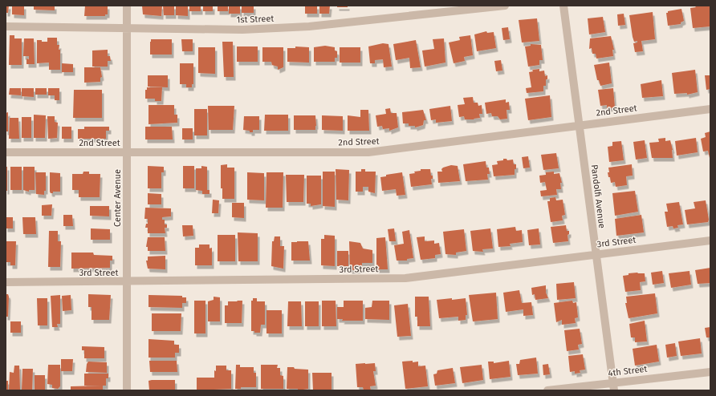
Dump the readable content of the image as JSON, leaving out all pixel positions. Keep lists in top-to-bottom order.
{
  "streets": {
    "street": [
      "1st Street",
      "2nd Street",
      "Pandolfi Avenue",
      "Center Avenue",
      "3rd Street",
      "4th Street"
    ]
  },
  "crossings": [
    ["1st Street", "Center Avenue"],
    ["2nd Street", "Pandolfi Avenue"],
    ["2nd Street", "Center Avenue"],
    ["Pandolfi Avenue", "3rd Street"],
    ["Pandolfi Avenue", "4th Street"],
    ["Center Avenue", "3rd Street"]
  ]
}
